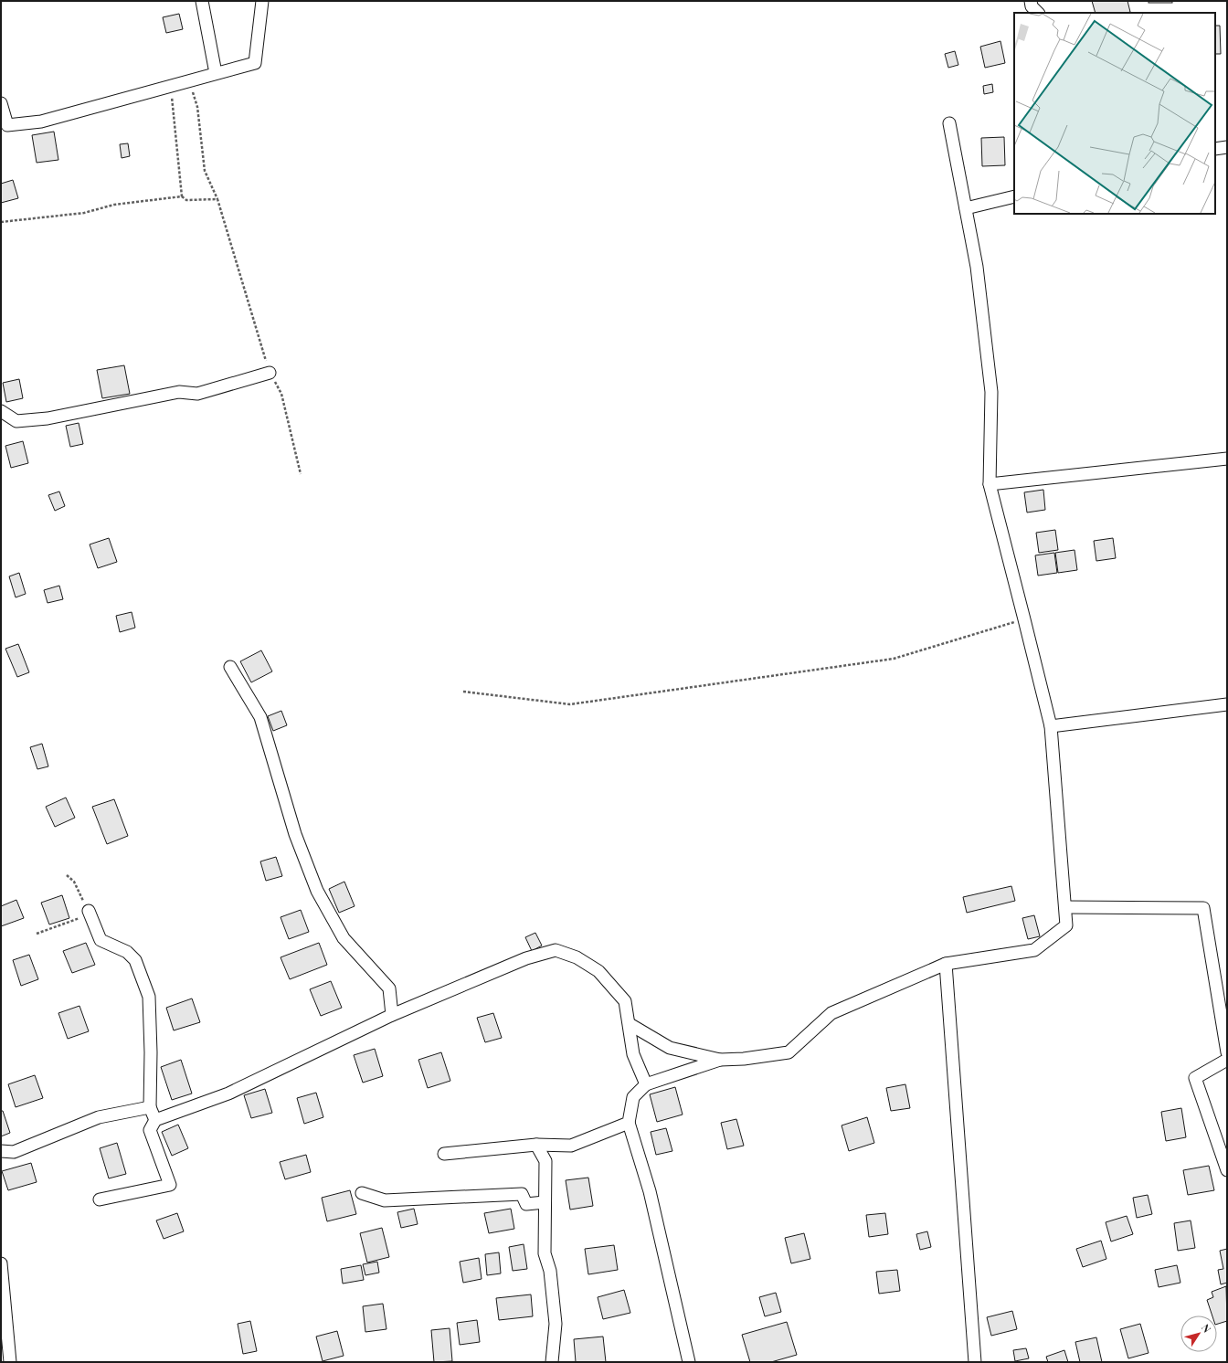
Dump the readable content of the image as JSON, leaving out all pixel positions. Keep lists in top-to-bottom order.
{
  "north": "top right"
}
